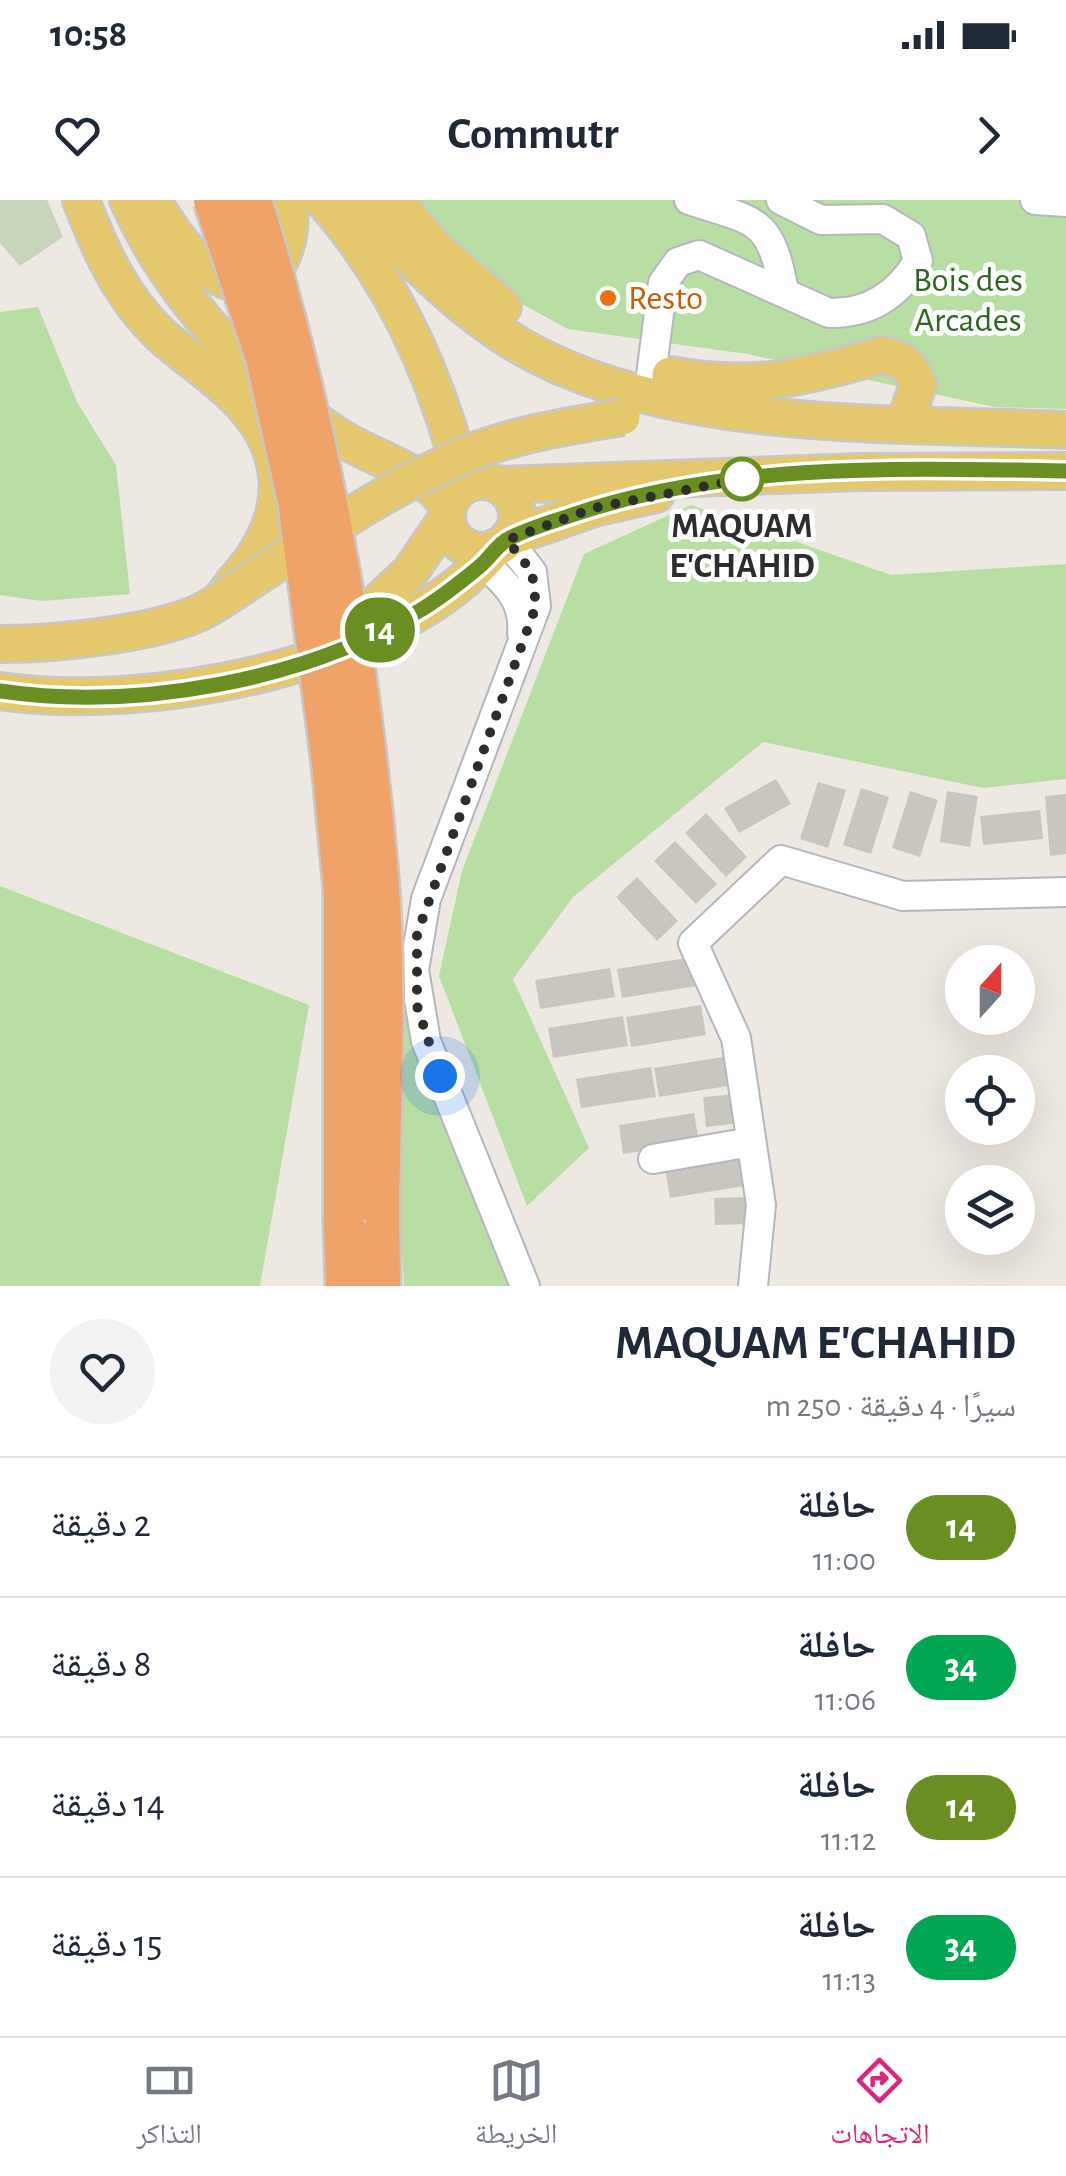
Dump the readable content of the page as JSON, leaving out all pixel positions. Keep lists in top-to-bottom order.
{
  "parks": ["Bois des Arcades"],
  "places": ["Resto", "MAQUAM E'CHAHID"],
  "lines": ["bus line 14"],
  "north": "top",
  "page": {
    "status": "10:58",
    "header": "Commutr",
    "on_map": "14",
    "heading": ["MAQUAM E'CHAHID", "سيرًا · 4 دقيقة · 250 m"],
    "list": [
      {
        "mark": "14",
        "name": "حافلة",
        "note": "11:00",
        "value": "2 دقيقة"
      },
      {
        "mark": "34",
        "name": "حافلة",
        "note": "11:06",
        "value": "8 دقيقة"
      },
      {
        "mark": "14",
        "name": "حافلة",
        "note": "11:12",
        "value": "14 دقيقة"
      },
      {
        "mark": "34",
        "name": "حافلة",
        "note": "11:13",
        "value": "15 دقيقة"
      }
    ],
    "tabs": ["الاتجاهات", "الخريطة", "التذاكر"]
  }
}
